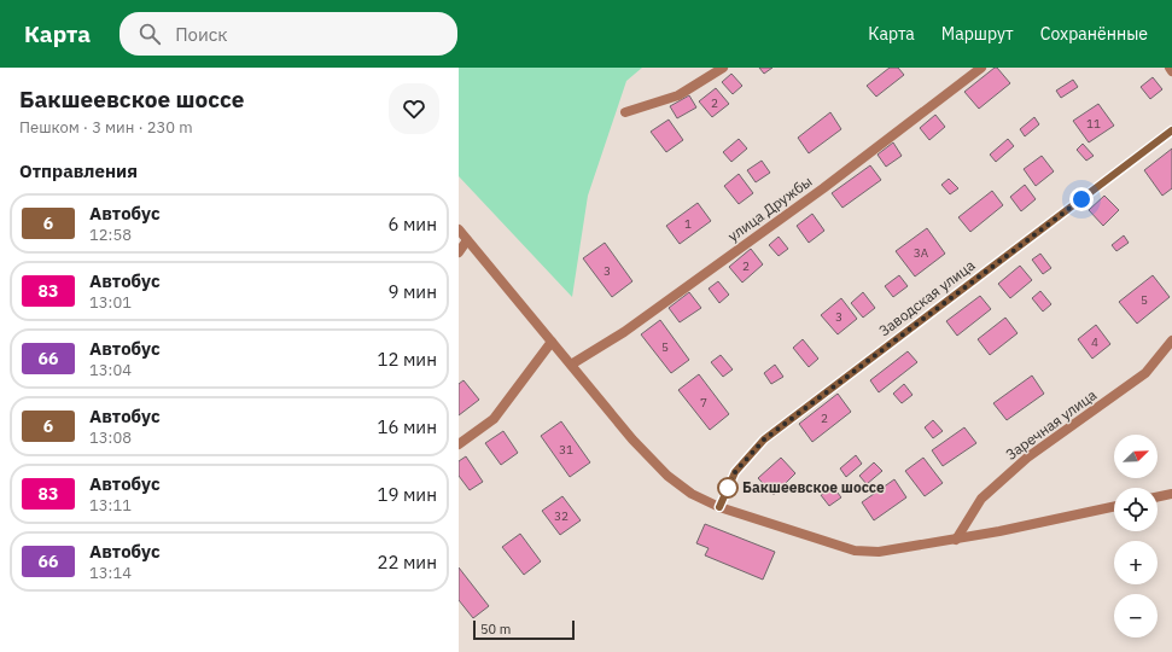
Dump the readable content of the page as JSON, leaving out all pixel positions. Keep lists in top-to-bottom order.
{
  "streets": {
    "street": ["улица Дружбы", "Заводская улица", "Заречная улица"]
  },
  "places": ["Бакшеевское шоссе"],
  "lines": ["bus line 6"],
  "house_numbers": [
    "2",
    "11",
    "1",
    "3А",
    "2",
    "3",
    "5",
    "3",
    "4",
    "5",
    "7",
    "2",
    "31",
    "32"
  ],
  "scale_bar": "50 m",
  "north": "top right",
  "page": {
    "header": "Карта",
    "search": "Поиск",
    "nav": ["Карта", "Маршрут", "Сохранённые"],
    "heading": [
      ["Бакшеевское шоссе", "Пешком · 3 мин · 230 m"],
      "Отправления"
    ],
    "list": [
      {
        "mark": "6",
        "name": "Автобус",
        "note": "12:58",
        "value": "6 мин"
      },
      {
        "mark": "83",
        "name": "Автобус",
        "note": "13:01",
        "value": "9 мин"
      },
      {
        "mark": "66",
        "name": "Автобус",
        "note": "13:04",
        "value": "12 мин"
      },
      {
        "mark": "6",
        "name": "Автобус",
        "note": "13:08",
        "value": "16 мин"
      },
      {
        "mark": "83",
        "name": "Автобус",
        "note": "13:11",
        "value": "19 мин"
      },
      {
        "mark": "66",
        "name": "Автобус",
        "note": "13:14",
        "value": "22 мин"
      }
    ],
    "map_buttons": ["+", "−"],
    "scale": "50 m"
  }
}
